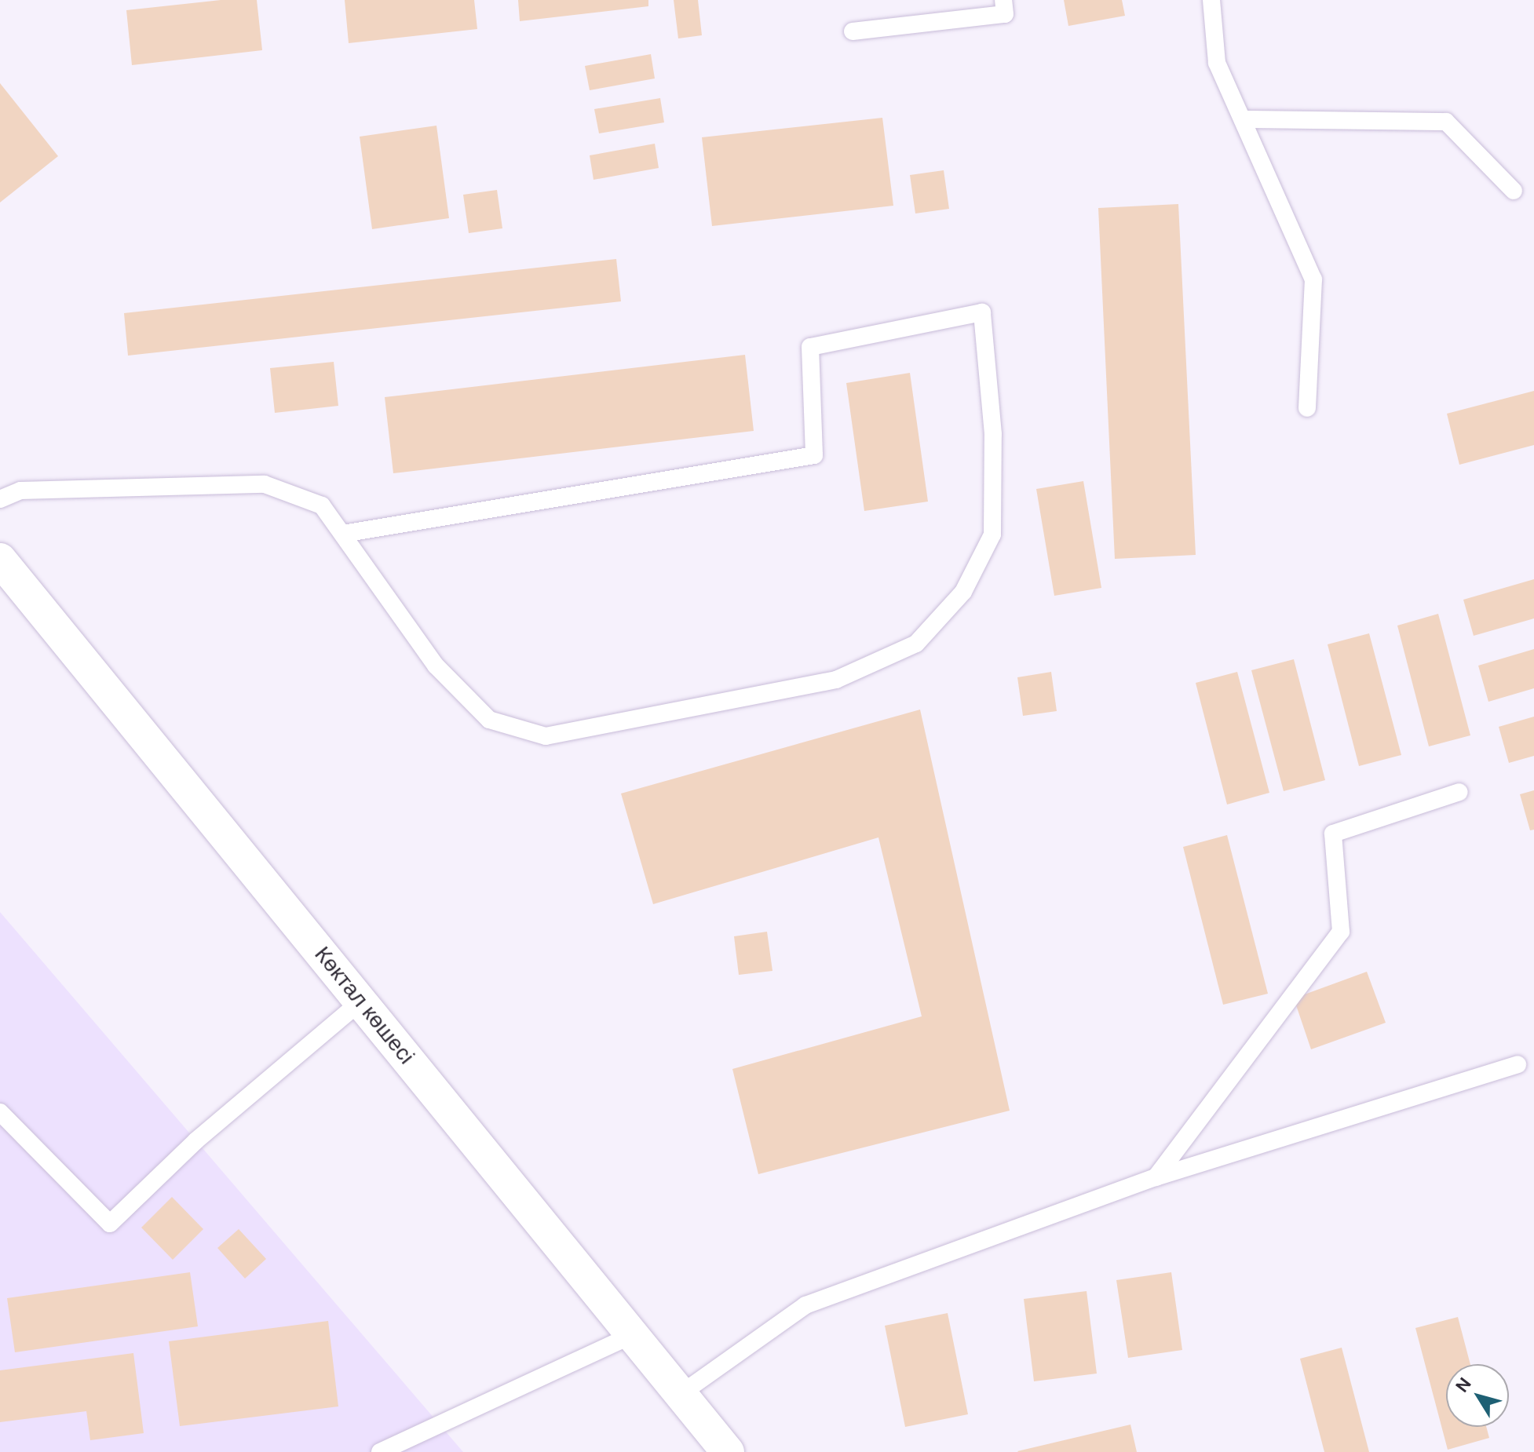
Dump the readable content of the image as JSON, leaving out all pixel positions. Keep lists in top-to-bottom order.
{
  "streets": {
    "street": ["Көктал көшесі"]
  },
  "north": "top left"
}
